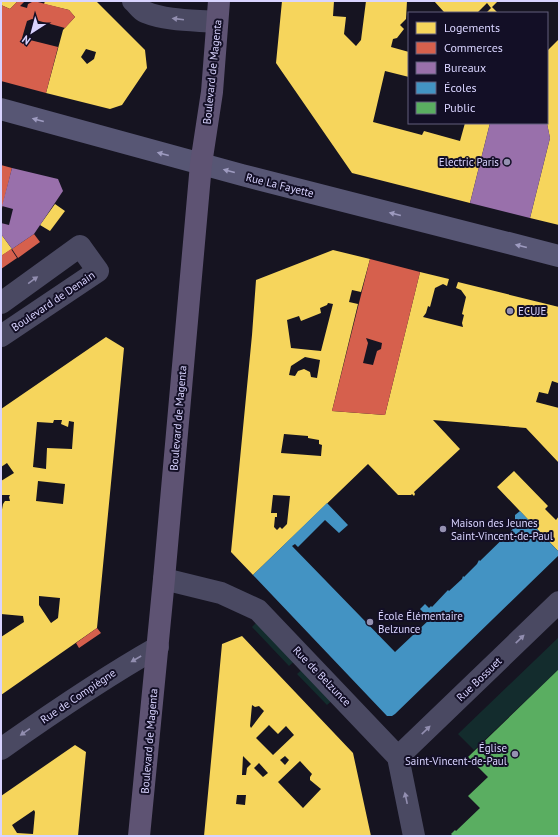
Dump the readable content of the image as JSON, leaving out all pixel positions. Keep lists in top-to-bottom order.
{
  "streets": {
    "main road": ["Boulevard de Magenta", "Rue La Fayette"],
    "street": [
      "Boulevard de Denain",
      "Rue de Belzunce",
      "Rue Bossuet",
      "Rue de Compiègne"
    ]
  },
  "crossings": [
    ["Boulevard de Magenta", "Rue La Fayette"],
    ["Boulevard de Magenta", "Rue de Belzunce"],
    ["Boulevard de Magenta", "Rue de Compiègne"],
    ["Rue de Belzunce", "Rue Bossuet"]
  ],
  "one_way": ["Rue La Fayette", "Rue Bossuet", "Rue de Compiègne"],
  "places": [
    "Electric Paris",
    "ECUJE",
    "Maison des Jeunes Saint-Vincent-de-Paul",
    "École Élémentaire Belzunce",
    "Église Saint-Vincent-de-Paul"
  ],
  "legend": [
    "Logements",
    "Commerces",
    "Bureaux",
    "Écoles",
    "Public"
  ],
  "north": "bottom left"
}
